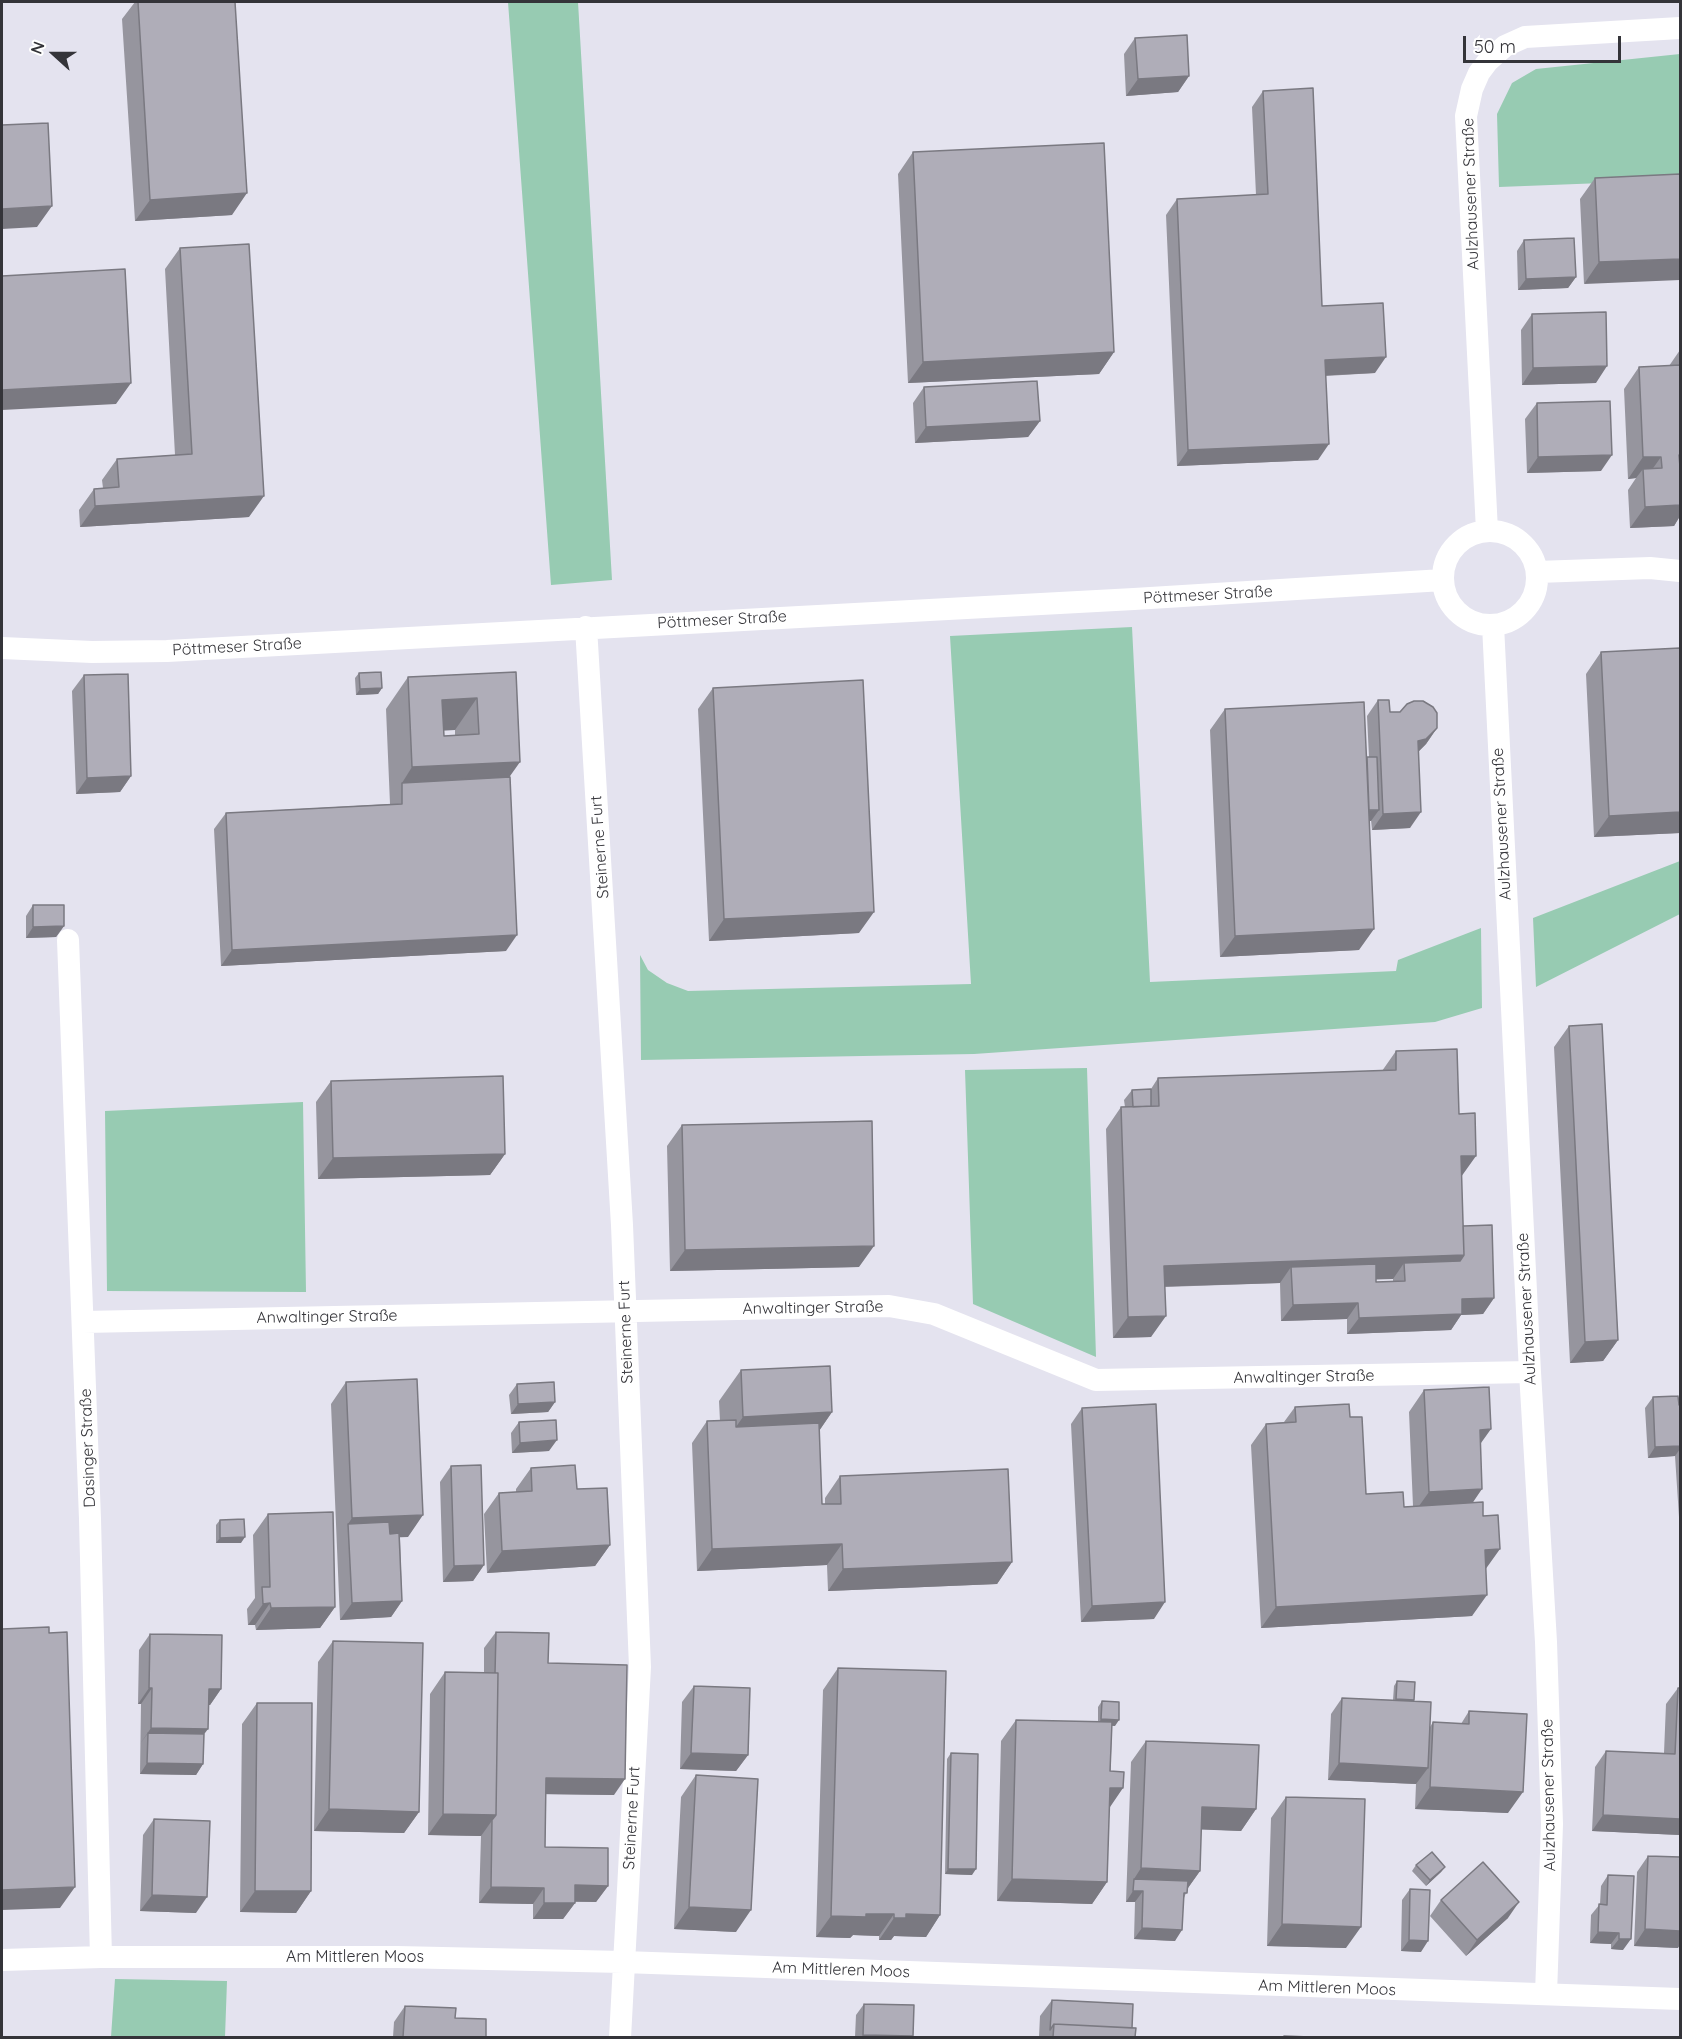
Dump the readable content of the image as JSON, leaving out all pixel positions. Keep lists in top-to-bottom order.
{
  "streets": {
    "street": [
      "Aulzhausener Straße",
      "Pöttmeser Straße",
      "Steinerne Furt",
      "Anwaltinger Straße",
      "Dasinger Straße",
      "Am Mittleren Moos"
    ]
  },
  "crossings": [
    ["Aulzhausener Straße", "Pöttmeser Straße"],
    ["Aulzhausener Straße", "Anwaltinger Straße"],
    ["Aulzhausener Straße", "Am Mittleren Moos"],
    ["Pöttmeser Straße", "Steinerne Furt"],
    ["Steinerne Furt", "Anwaltinger Straße"],
    ["Steinerne Furt", "Am Mittleren Moos"],
    ["Anwaltinger Straße", "Dasinger Straße"],
    ["Dasinger Straße", "Am Mittleren Moos"]
  ],
  "scale_bar": "50 m",
  "north": "left"
}
